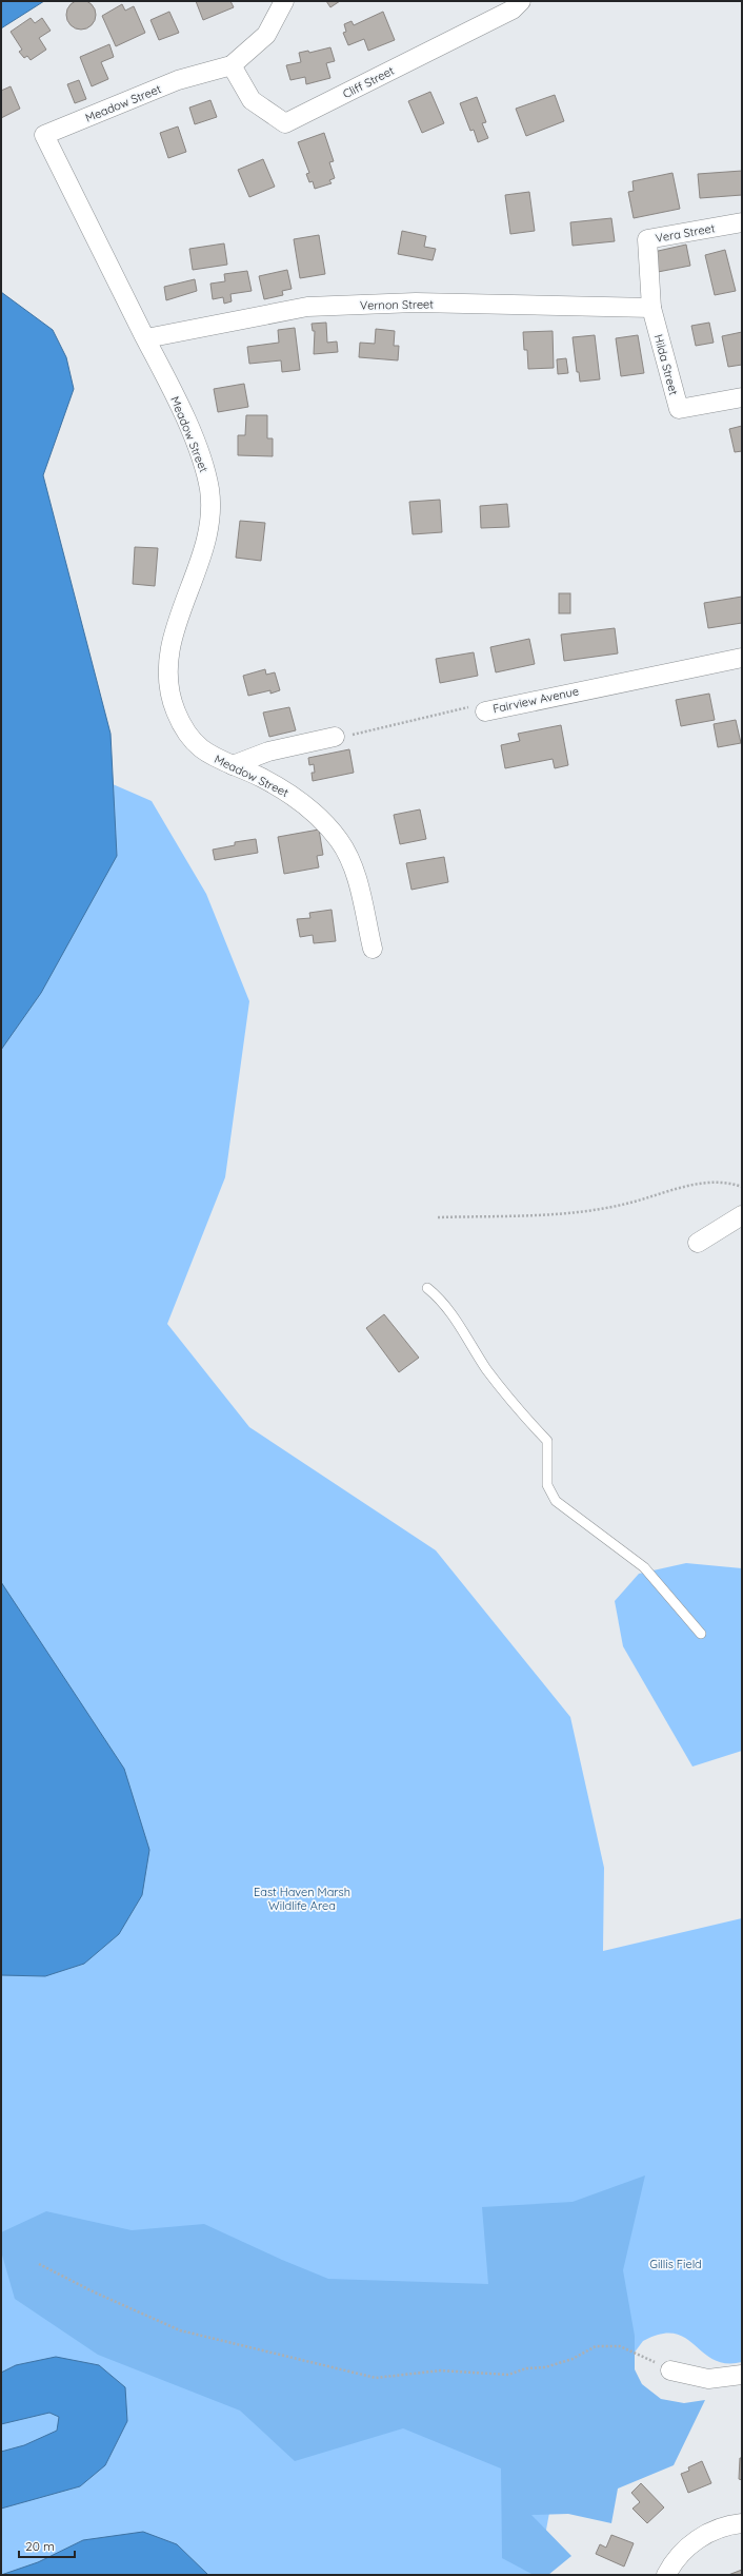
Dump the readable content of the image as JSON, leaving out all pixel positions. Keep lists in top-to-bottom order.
{
  "streets": {
    "street": [
      "Cliff Street",
      "Meadow Street",
      "Vera Street",
      "Vernon Street",
      "Hilda Street",
      "Fairview Avenue"
    ]
  },
  "crossings": [
    ["Cliff Street", "Meadow Street"],
    ["Meadow Street", "Vernon Street"],
    ["Vera Street", "Vernon Street"],
    ["Vera Street", "Hilda Street"],
    ["Vernon Street", "Hilda Street"]
  ],
  "parks": ["East Haven Marsh Wildlife Area", "Gillis Field"],
  "scale_bar": "20 m"
}
